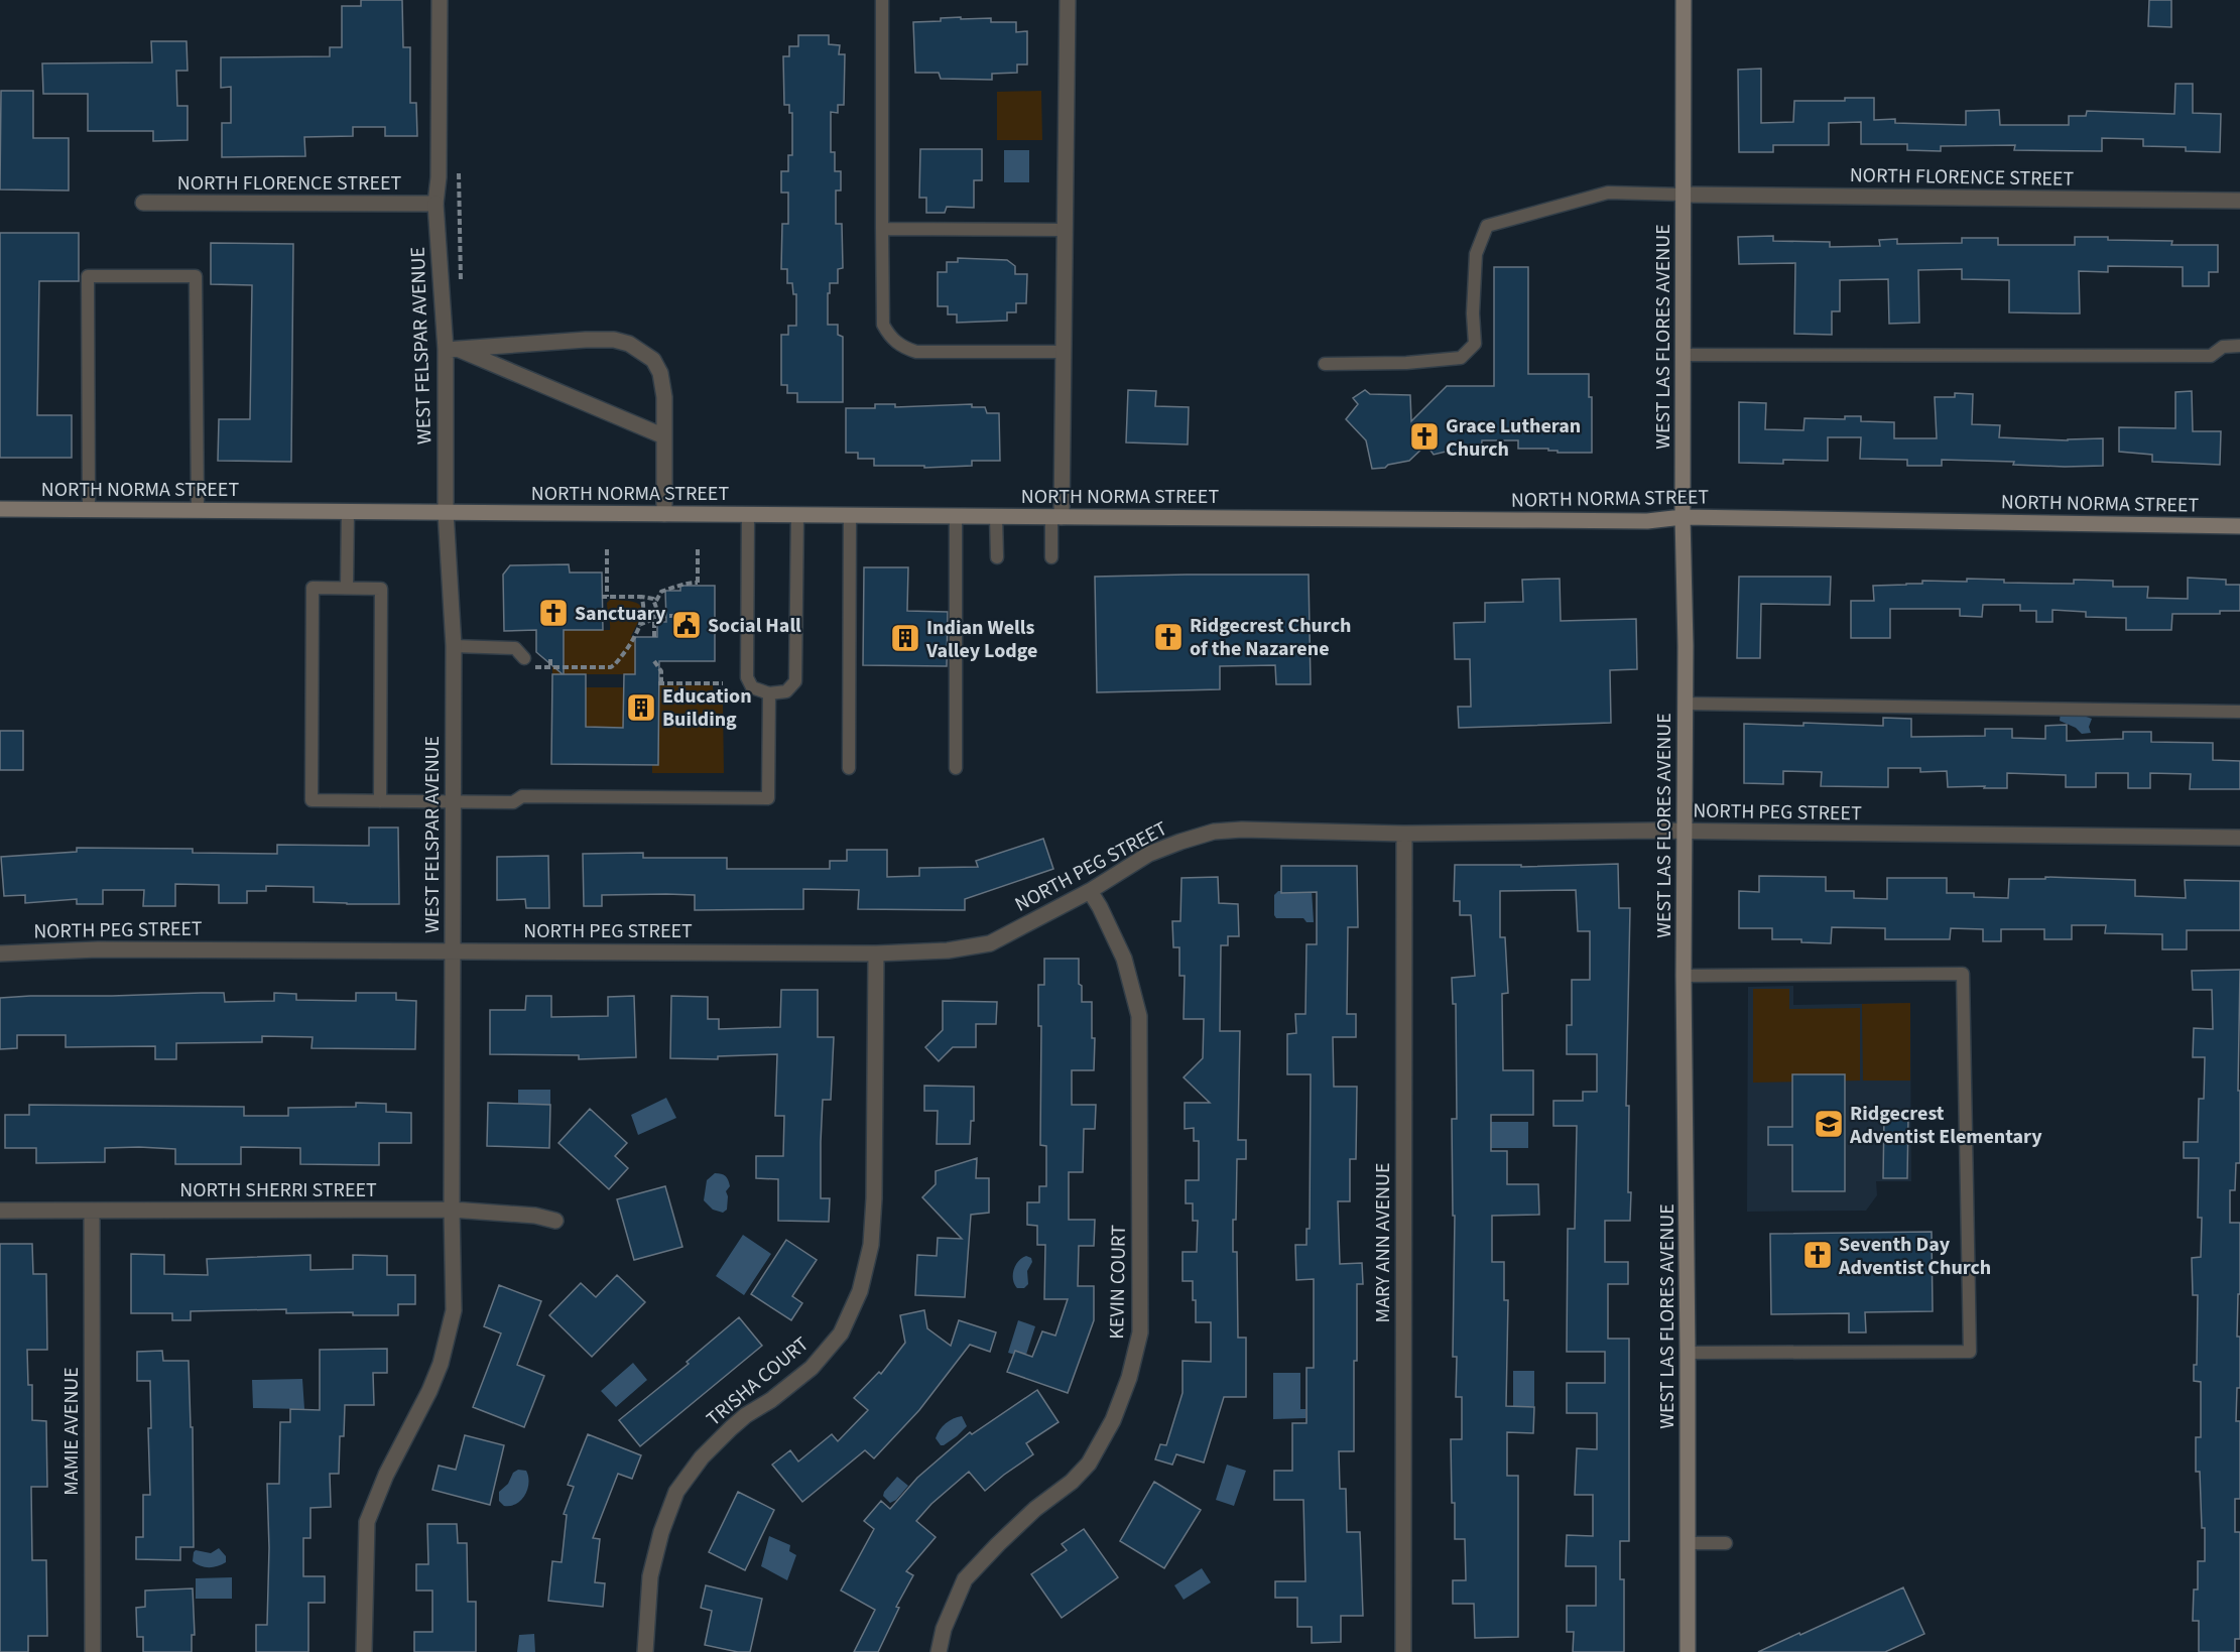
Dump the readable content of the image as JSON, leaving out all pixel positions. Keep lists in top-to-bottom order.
{
  "streets": {
    "main road": ["WEST LAS FLORES AVENUE", "NORTH NORMA STREET"],
    "street": [
      "NORTH FLORENCE STREET",
      "WEST FELSPAR AVENUE",
      "NORTH PEG STREET",
      "NORTH SHERRI STREET",
      "MARY ANN AVENUE",
      "KEVIN COURT",
      "TRISHA COURT",
      "MAMIE AVENUE"
    ]
  },
  "crossings": [
    ["NORTH FLORENCE STREET", "WEST LAS FLORES AVENUE"],
    ["NORTH FLORENCE STREET", "WEST FELSPAR AVENUE"],
    ["WEST LAS FLORES AVENUE", "NORTH NORMA STREET"],
    ["WEST LAS FLORES AVENUE", "NORTH PEG STREET"],
    ["WEST FELSPAR AVENUE", "NORTH NORMA STREET"],
    ["WEST FELSPAR AVENUE", "NORTH PEG STREET"],
    ["WEST FELSPAR AVENUE", "NORTH SHERRI STREET"],
    ["NORTH PEG STREET", "MARY ANN AVENUE"],
    ["NORTH PEG STREET", "KEVIN COURT"],
    ["NORTH PEG STREET", "TRISHA COURT"],
    ["NORTH SHERRI STREET", "MAMIE AVENUE"]
  ],
  "places": {
    "church": [
      "Grace Lutheran Church",
      "Sanctuary",
      "Ridgecrest Church of the Nazarene",
      "Seventh Day Adventist Church"
    ],
    "public building": ["Social Hall"],
    "building": ["Indian Wells Valley Lodge", "Education Building"],
    "school or university": ["Ridgecrest Adventist Elementary"]
  }
}
